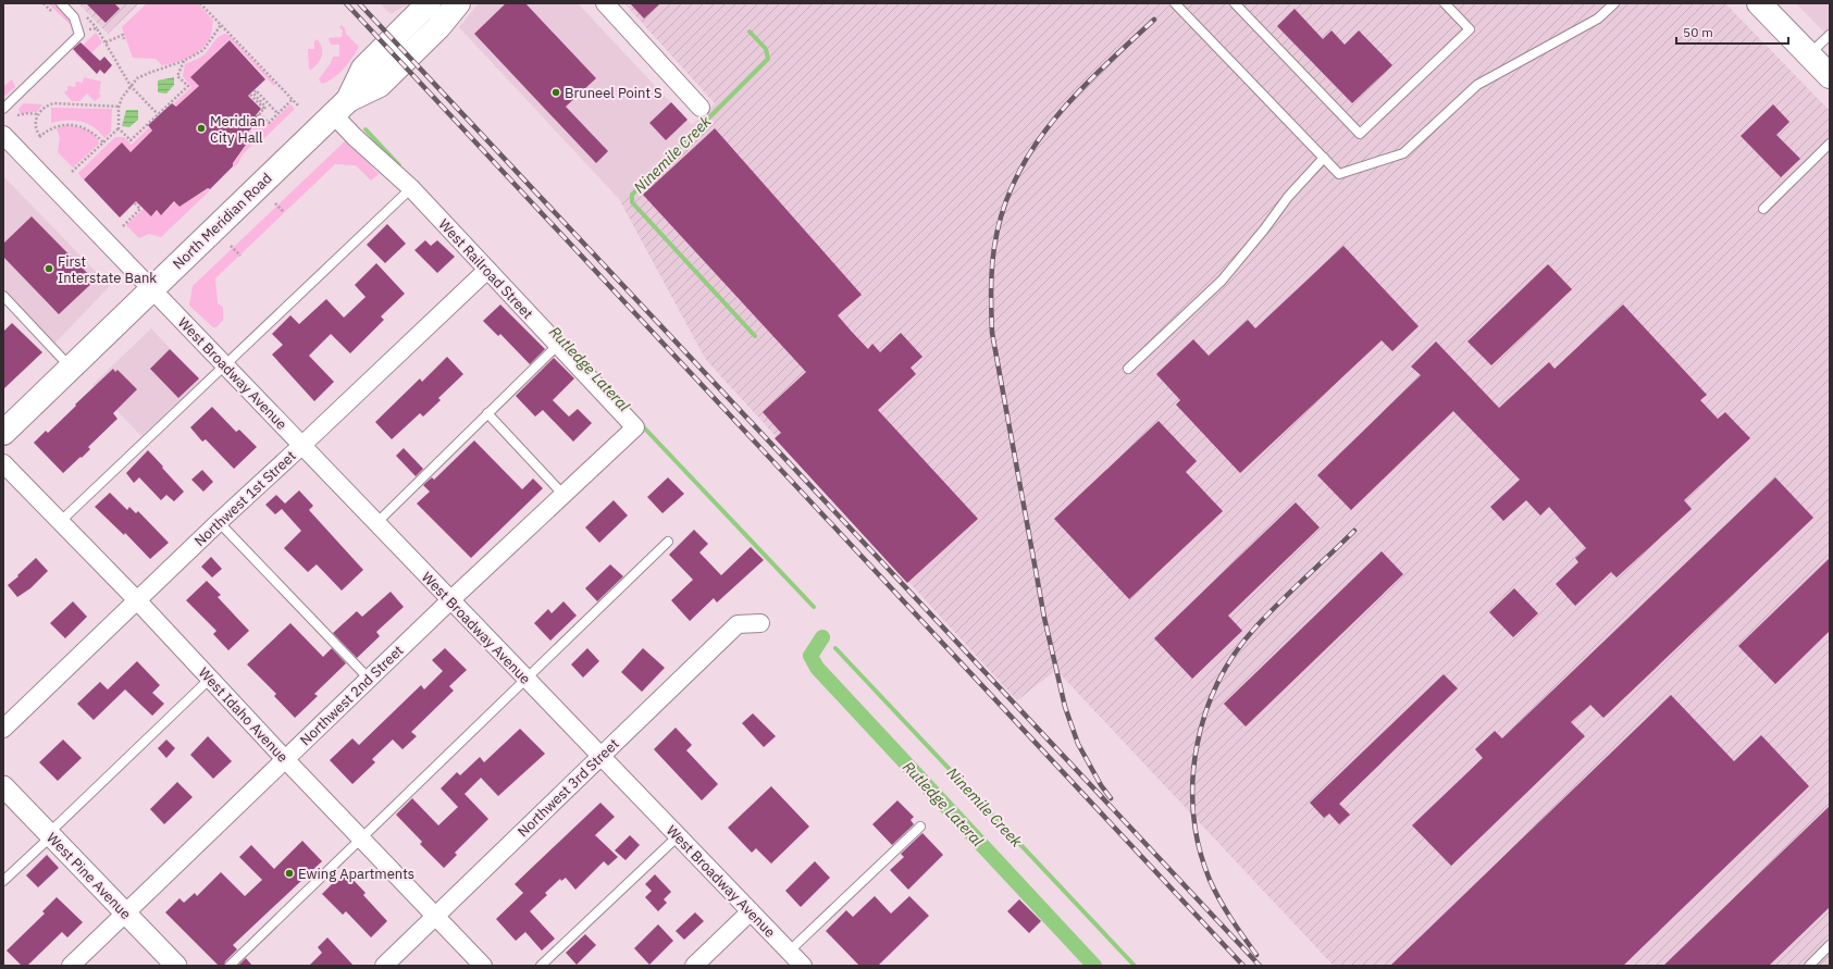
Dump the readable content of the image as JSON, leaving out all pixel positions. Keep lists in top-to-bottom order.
{
  "streets": {
    "main road": ["North Meridian Road"],
    "street": [
      "West Railroad Street",
      "West Broadway Avenue",
      "Northwest 1st Street",
      "Northwest 2nd Street",
      "West Idaho Avenue",
      "Northwest 3rd Street",
      "West Pine Avenue"
    ]
  },
  "crossings": [
    ["North Meridian Road", "West Railroad Street"],
    ["North Meridian Road", "West Broadway Avenue"],
    ["West Railroad Street", "Northwest 1st Street"],
    ["West Railroad Street", "Northwest 2nd Street"],
    ["West Broadway Avenue", "Northwest 1st Street"],
    ["West Broadway Avenue", "Northwest 2nd Street"],
    ["West Broadway Avenue", "Northwest 3rd Street"],
    ["Northwest 1st Street", "West Idaho Avenue"],
    ["Northwest 2nd Street", "West Idaho Avenue"],
    ["Northwest 2nd Street", "West Pine Avenue"],
    ["West Idaho Avenue", "Northwest 3rd Street"]
  ],
  "water": ["Ninemile Creek", "Rutledge Lateral"],
  "places": [
    "Bruneel Point S",
    "Meridian City Hall",
    "First Interstate Bank",
    "Ewing Apartments"
  ],
  "scale_bar": "50 m"
}
